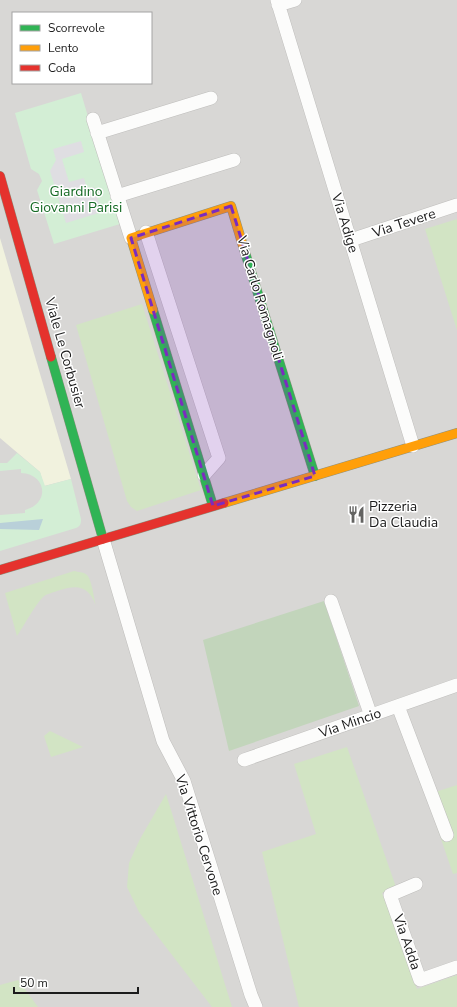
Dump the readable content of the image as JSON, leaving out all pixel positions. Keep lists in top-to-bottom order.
{
  "streets": {
    "street": [
      "Via Adige",
      "Via Tevere",
      "Via Carlo Romagnoli",
      "Viale Le Corbusier",
      "Via Mincio",
      "Via Vittorio Cervone",
      "Via Adda"
    ]
  },
  "crossings": [
    ["Via Adige", "Via Tevere"],
    ["Viale Le Corbusier", "Via Vittorio Cervone"]
  ],
  "parks": ["Giardino Giovanni Parisi"],
  "places": {
    "restaurant": ["Pizzeria Da Claudia"]
  },
  "legend": ["Scorrevole", "Lento", "Coda"],
  "scale_bar": "50 m"
}
